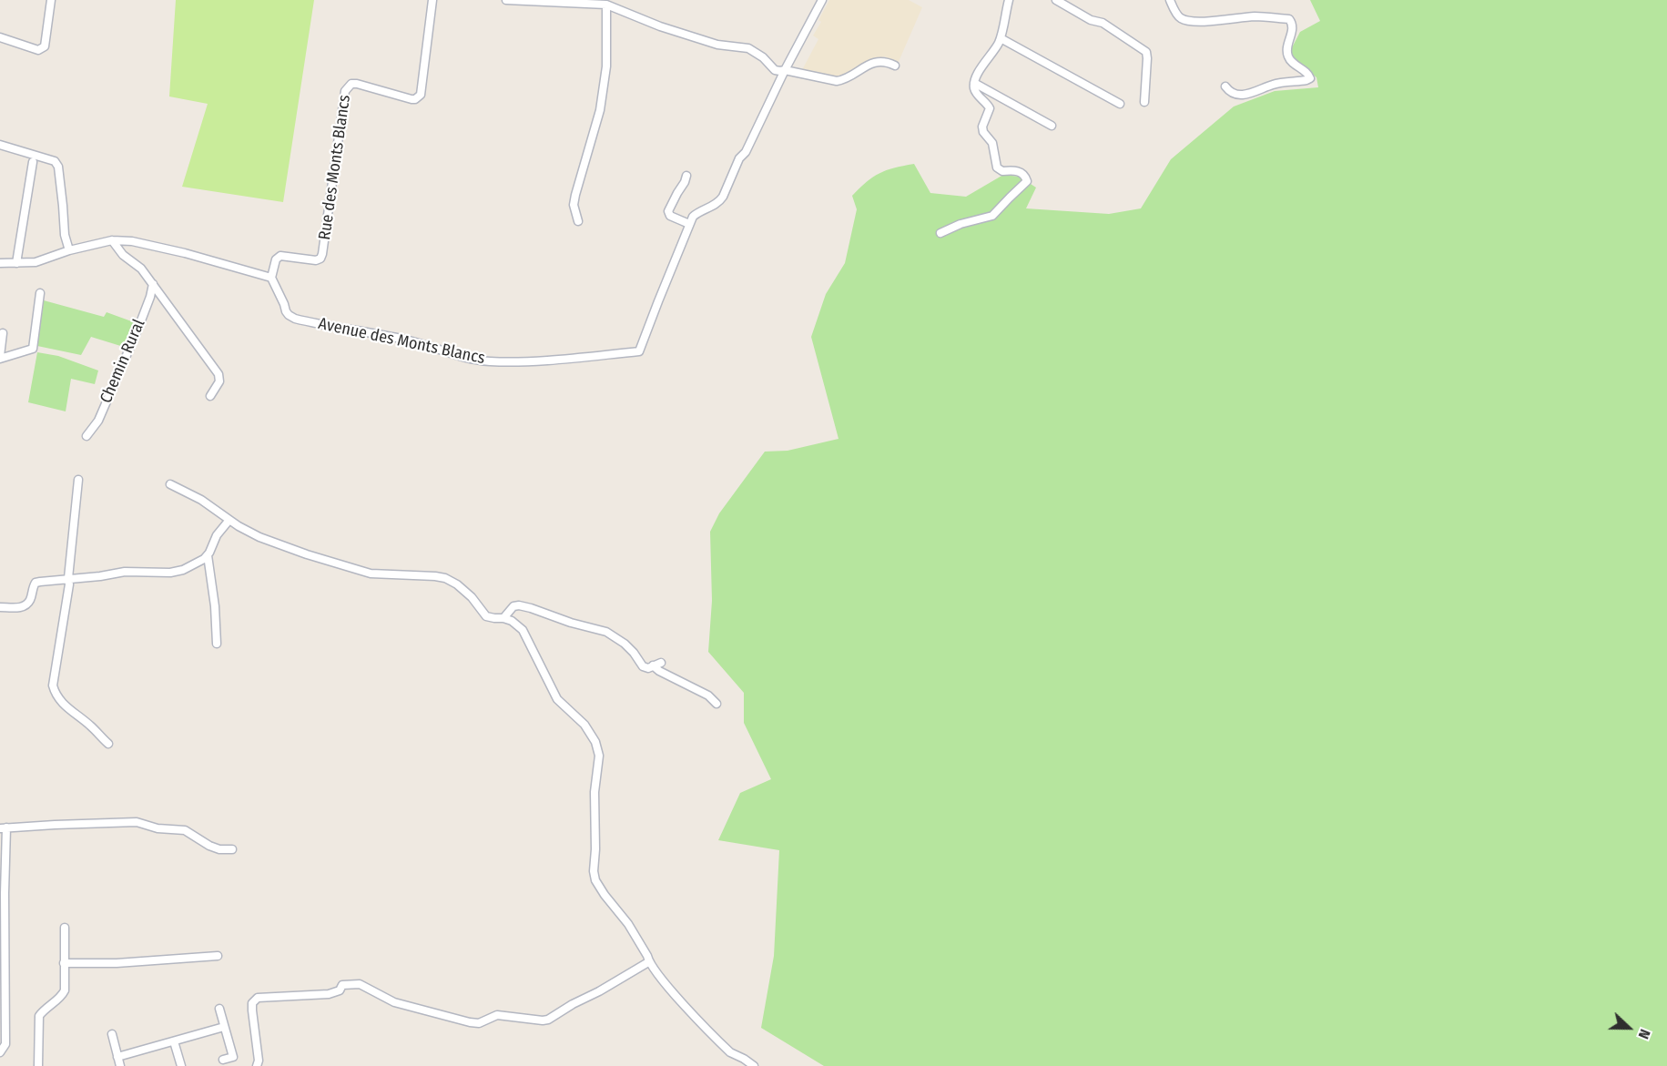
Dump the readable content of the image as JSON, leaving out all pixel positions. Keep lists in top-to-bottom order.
{
  "streets": {
    "street": ["Rue des Monts Blancs", "Avenue des Monts Blancs", "Chemin Rural"]
  },
  "crossings": [
    ["Rue des Monts Blancs", "Avenue des Monts Blancs"]
  ],
  "north": "right"
}
